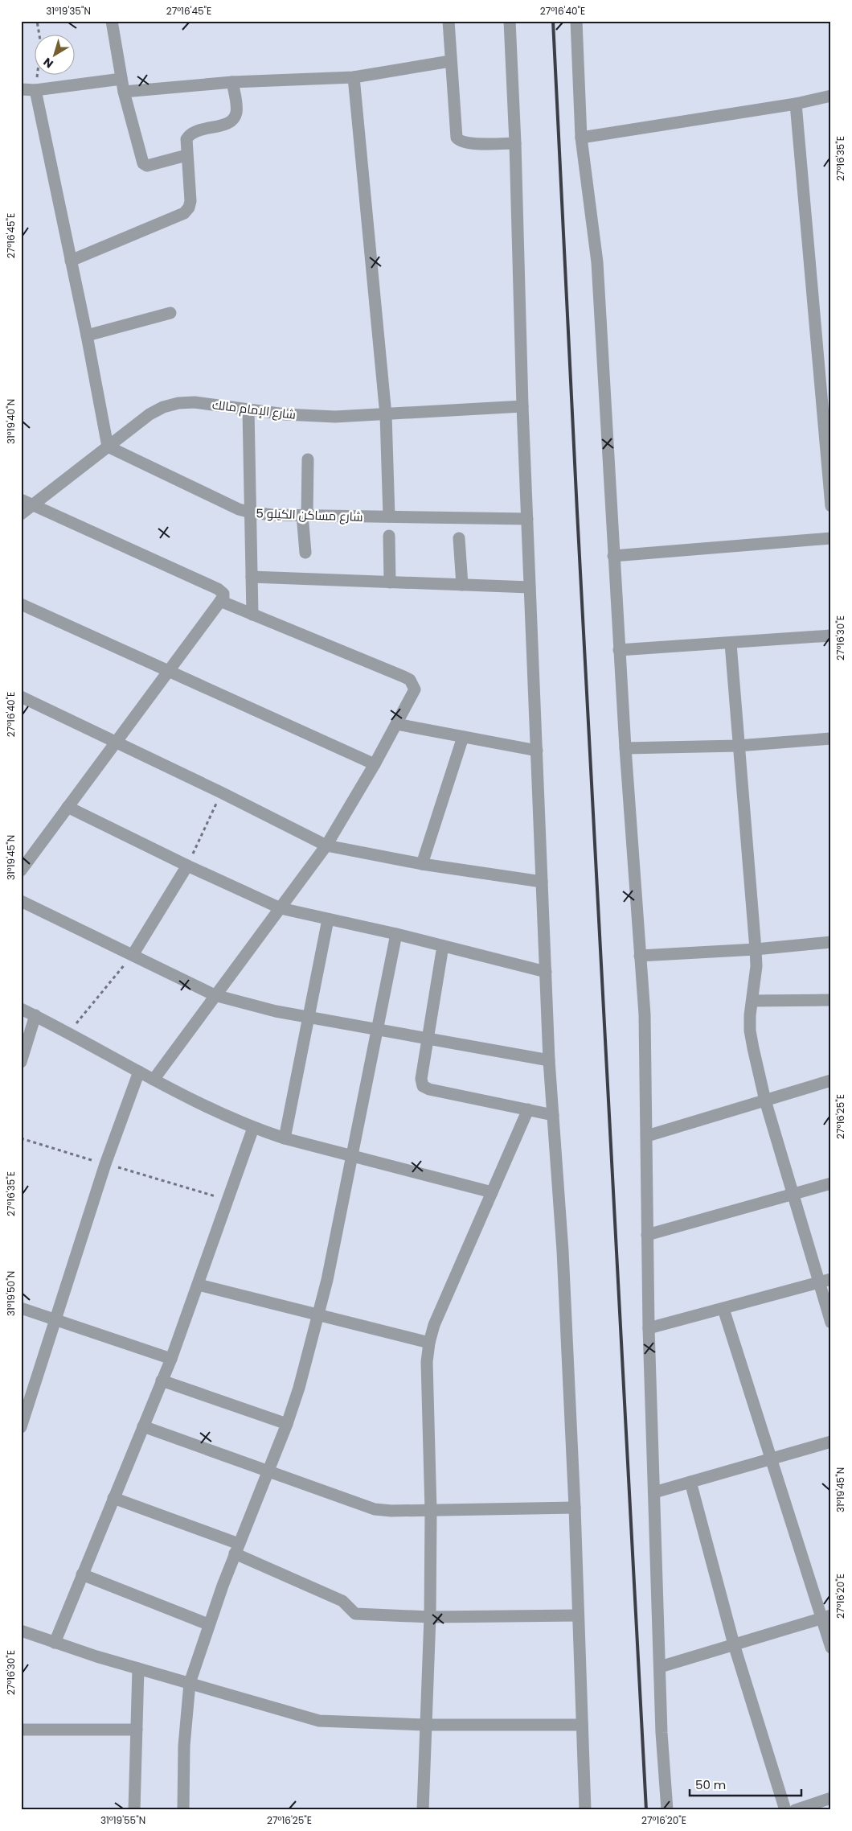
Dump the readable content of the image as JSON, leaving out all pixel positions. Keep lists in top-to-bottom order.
{
  "streets": {
    "street": ["شارع الإمام مالك", "شارع مساكن الكيلو 5"]
  },
  "crossings": [
    ["شارع الإمام مالك", "شارع مساكن الكيلو 5"]
  ],
  "scale_bar": "50 m",
  "north": "bottom left",
  "coordinates": [
    "31°19'35\"N",
    "27°16'45\"E",
    "27°16'40\"E",
    "27°16'35\"E",
    "31°19'40\"N",
    "27°16'30\"E",
    "31°19'45\"N",
    "27°16'25\"E",
    "31°19'50\"N",
    "27°16'20\"E",
    "31°19'55\"N"
  ]
}
